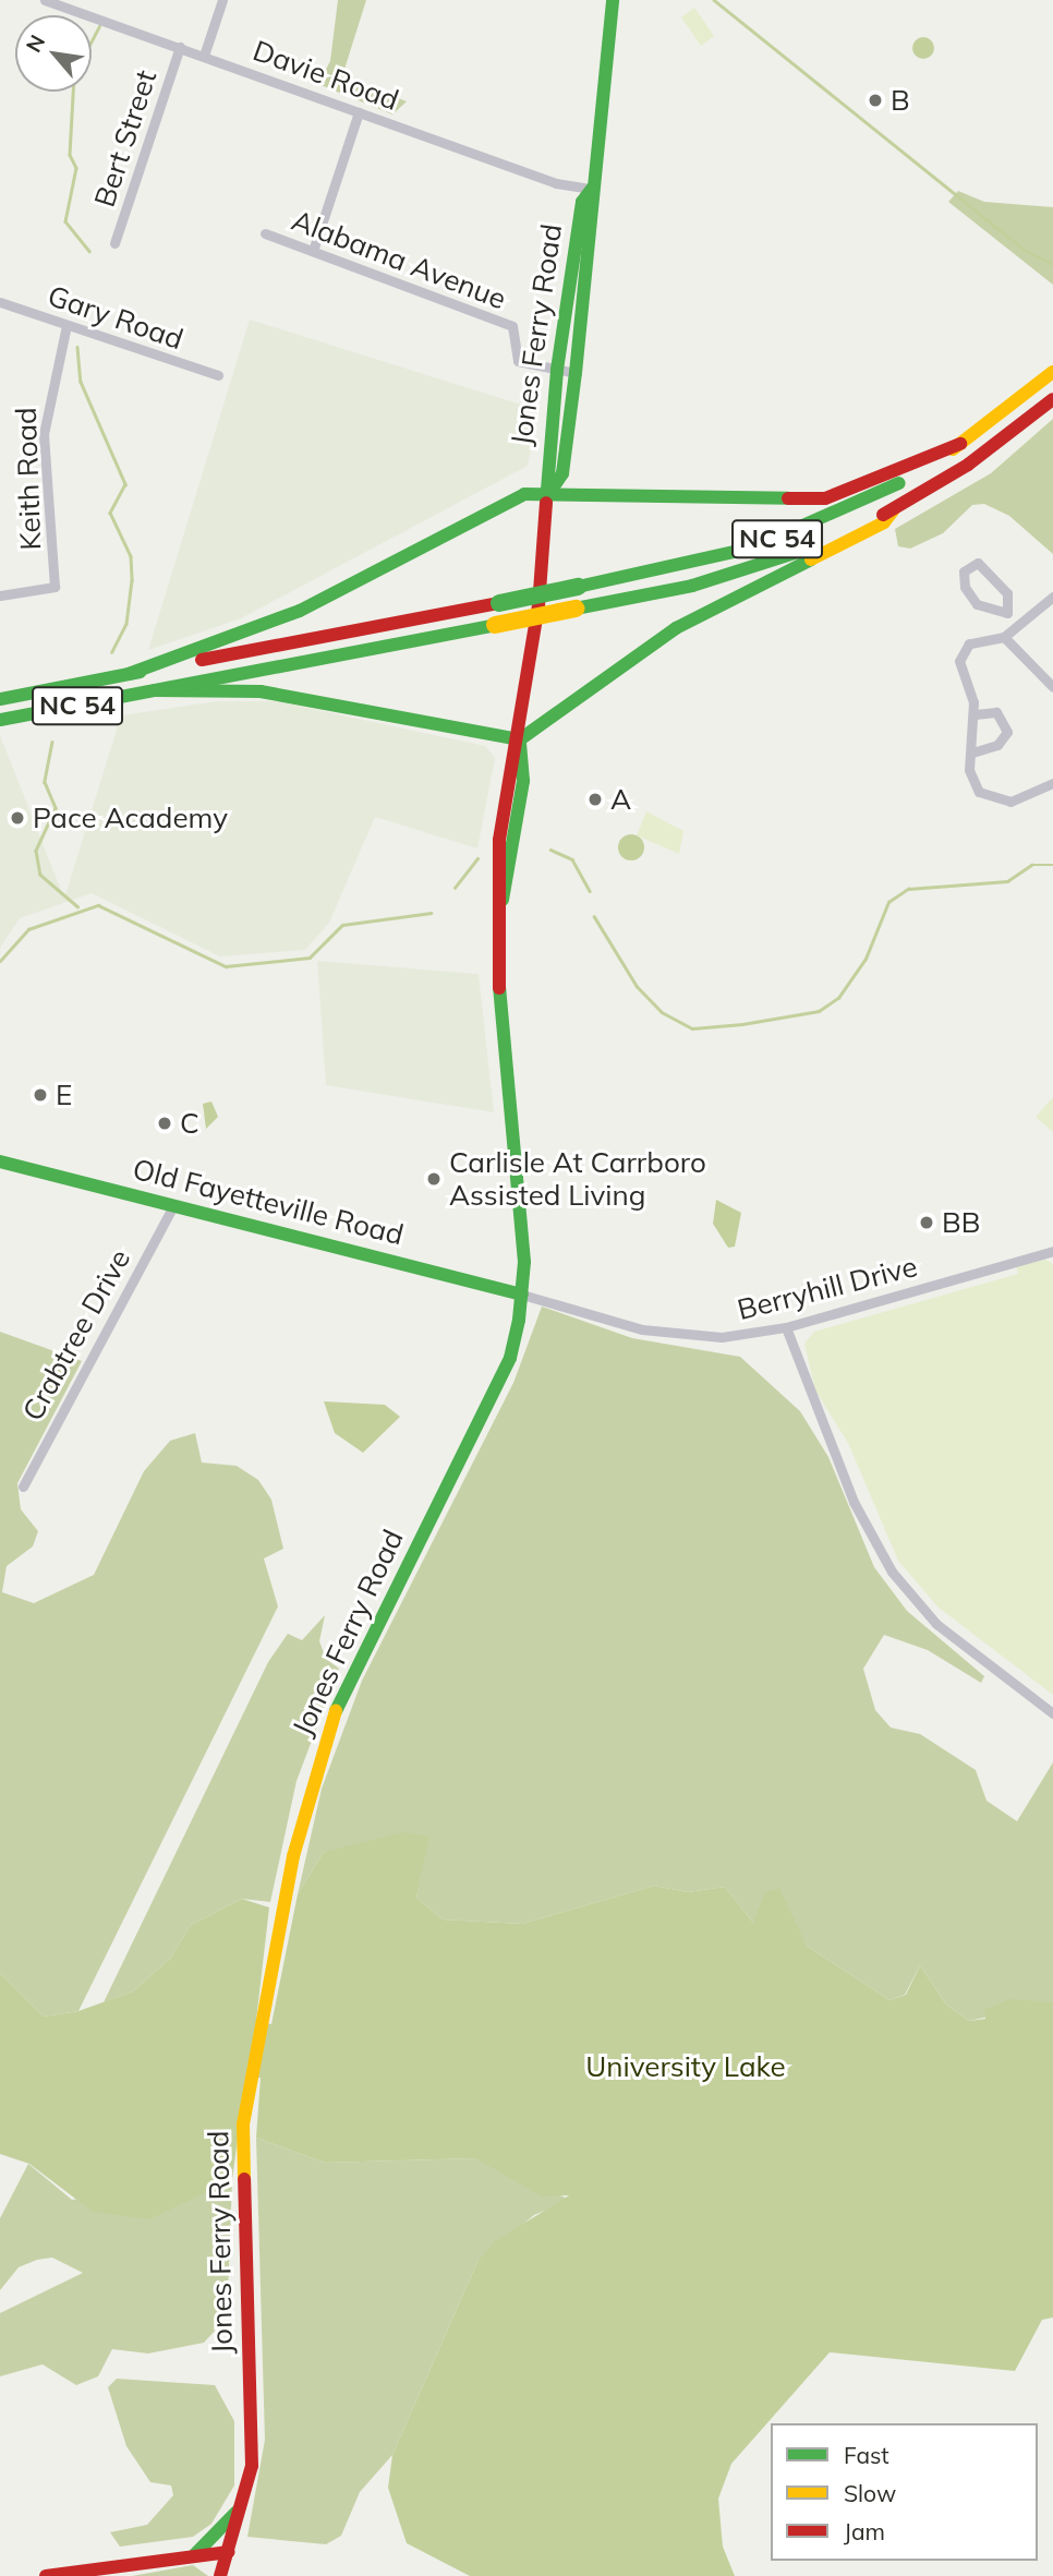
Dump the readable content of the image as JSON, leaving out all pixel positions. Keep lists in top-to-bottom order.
{
  "streets": {
    "main road": ["Jones Ferry Road", "NC 54", "Old Fayetteville Road"],
    "street": [
      "Davie Road",
      "Bert Street",
      "Alabama Avenue",
      "Gary Road",
      "Keith Road",
      "Berryhill Drive",
      "Crabtree Drive"
    ]
  },
  "crossings": [
    ["Davie Road", "Bert Street"],
    ["Davie Road", "Jones Ferry Road"],
    ["Alabama Avenue", "Jones Ferry Road"],
    ["Gary Road", "Keith Road"],
    ["Jones Ferry Road", "Old Fayetteville Road"],
    ["Jones Ferry Road", "Berryhill Drive"],
    ["Old Fayetteville Road", "Berryhill Drive"],
    ["Old Fayetteville Road", "Crabtree Drive"]
  ],
  "parks": ["University Lake"],
  "places": [
    "B",
    "A",
    "Pace Academy",
    "E",
    "C",
    "Carlisle At Carrboro Assisted Living",
    "BB"
  ],
  "legend": ["Fast", "Slow", "Jam"],
  "north": "top left"
}
